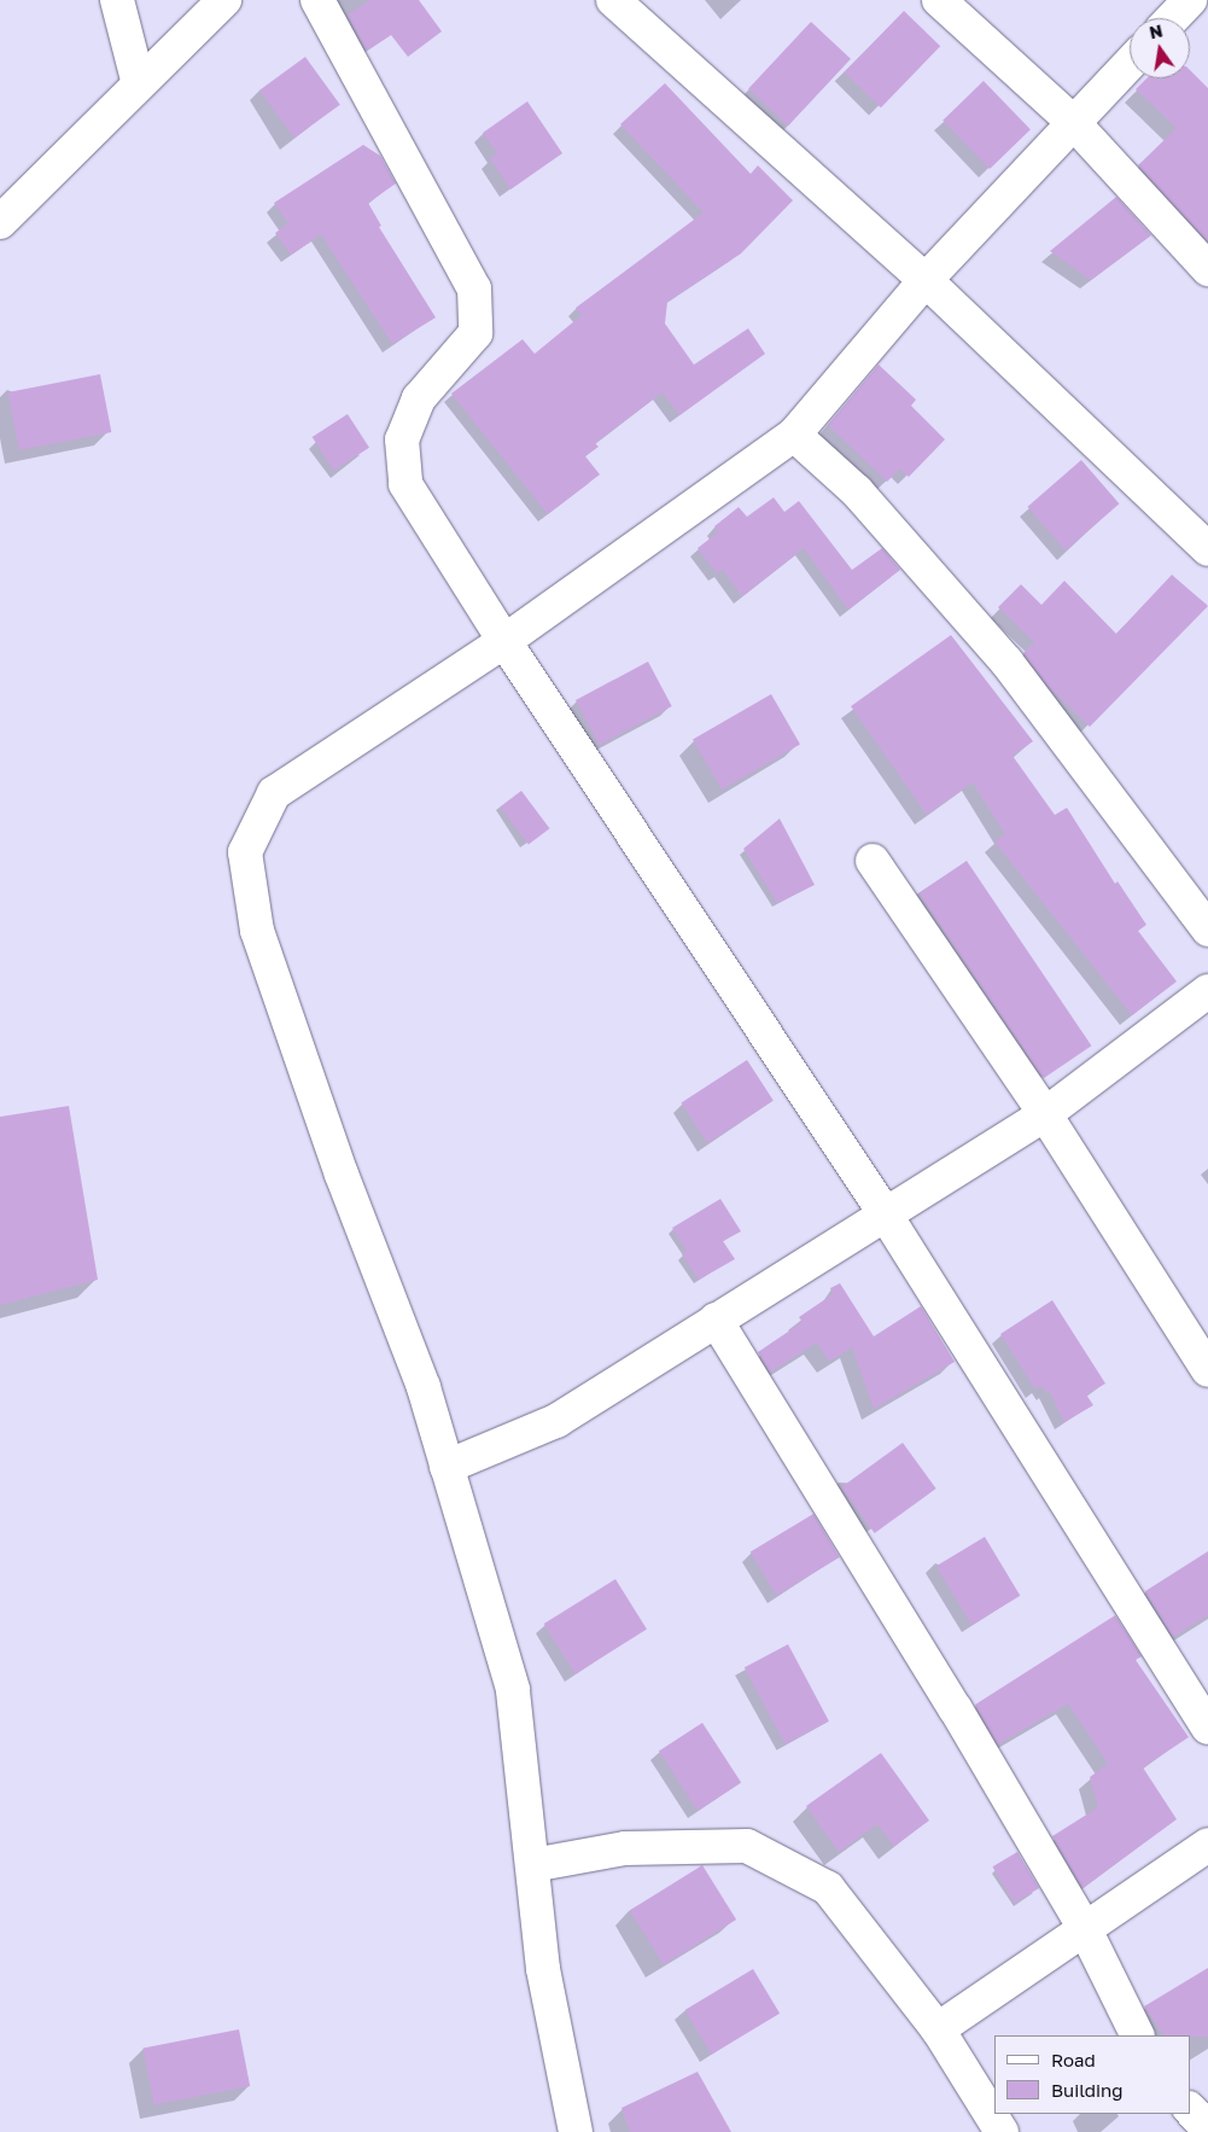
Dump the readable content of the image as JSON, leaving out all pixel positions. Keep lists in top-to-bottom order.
{
  "legend": ["Road", "Building"],
  "north": "top"
}
